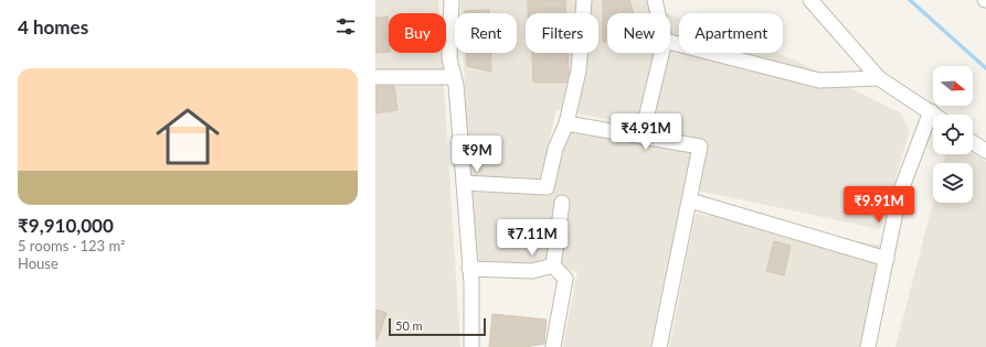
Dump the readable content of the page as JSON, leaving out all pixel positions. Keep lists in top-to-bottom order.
{
  "scale_bar": "50 m",
  "north": "right",
  "page": {
    "heading": "4 homes",
    "chip": [
      "Buy",
      "Rent",
      "Filters",
      "New",
      "Apartment"
    ],
    "list": [
      {
        "name": "₹9,910,000",
        "note": "5 rooms · 123 m² · House"
      }
    ],
    "price": [
      "₹4.91M",
      "₹9M",
      "₹9.91M",
      "₹7.11M"
    ],
    "scale": "50 m"
  }
}
